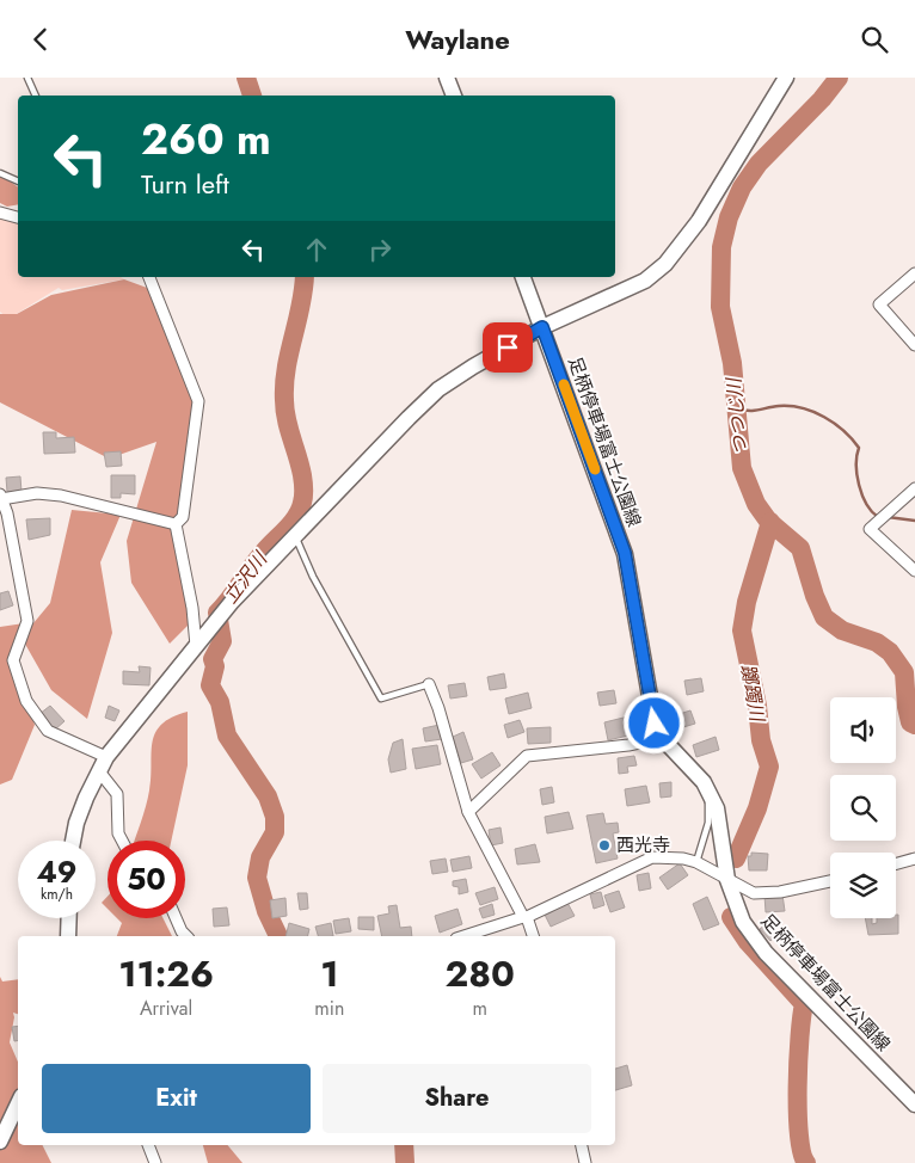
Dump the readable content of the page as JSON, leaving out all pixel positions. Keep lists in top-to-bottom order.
{
  "streets": {
    "street": ["足柄停車場富士公園線"]
  },
  "water": ["つつじ川", "立沢川", "躑躅川"],
  "places": ["西光寺"],
  "page": {
    "header": "Waylane",
    "turn": ["260 m", "Turn left"],
    "speed": "49 km/h",
    "limit": "50",
    "eta": [
      "11:26",
      "Arrival",
      "1",
      "min",
      "280",
      "m"
    ],
    "buttons": ["Exit", "Share"]
  }
}
